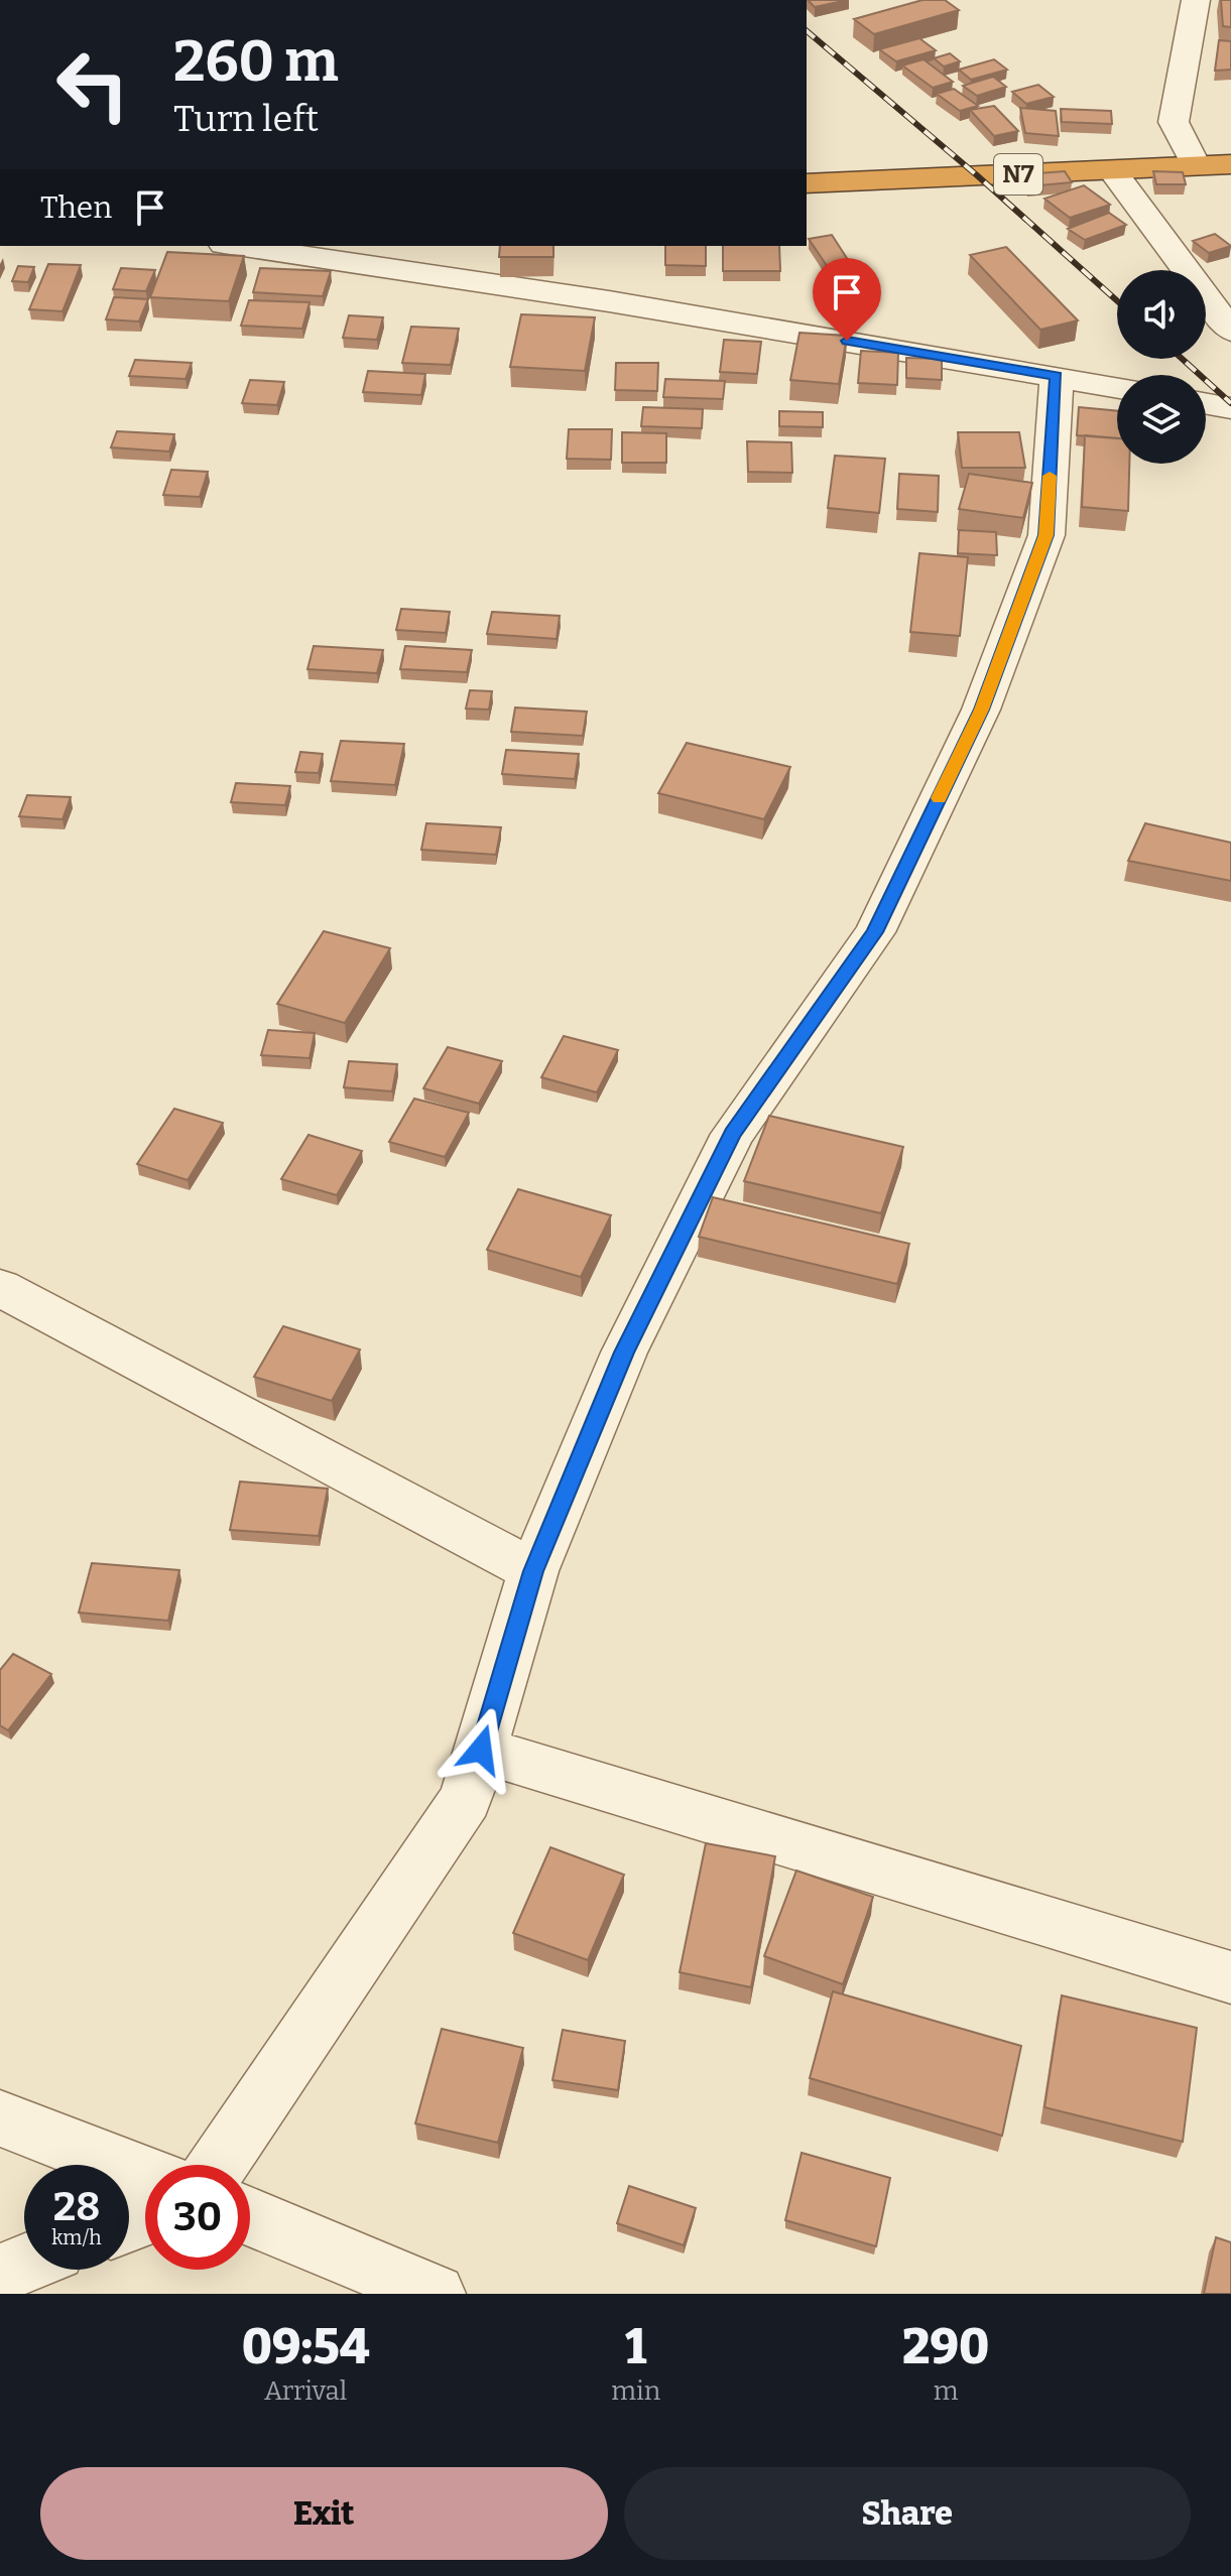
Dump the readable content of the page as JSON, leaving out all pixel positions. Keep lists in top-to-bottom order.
{
  "streets": {
    "highway": ["N7"]
  },
  "page": {
    "turn": ["260 m", "Turn left"],
    "then": "Then",
    "speed": "28 km/h",
    "limit": "30",
    "eta": [
      "09:54",
      "Arrival",
      "1",
      "min",
      "290",
      "m"
    ],
    "buttons": ["Exit", "Share"]
  }
}
